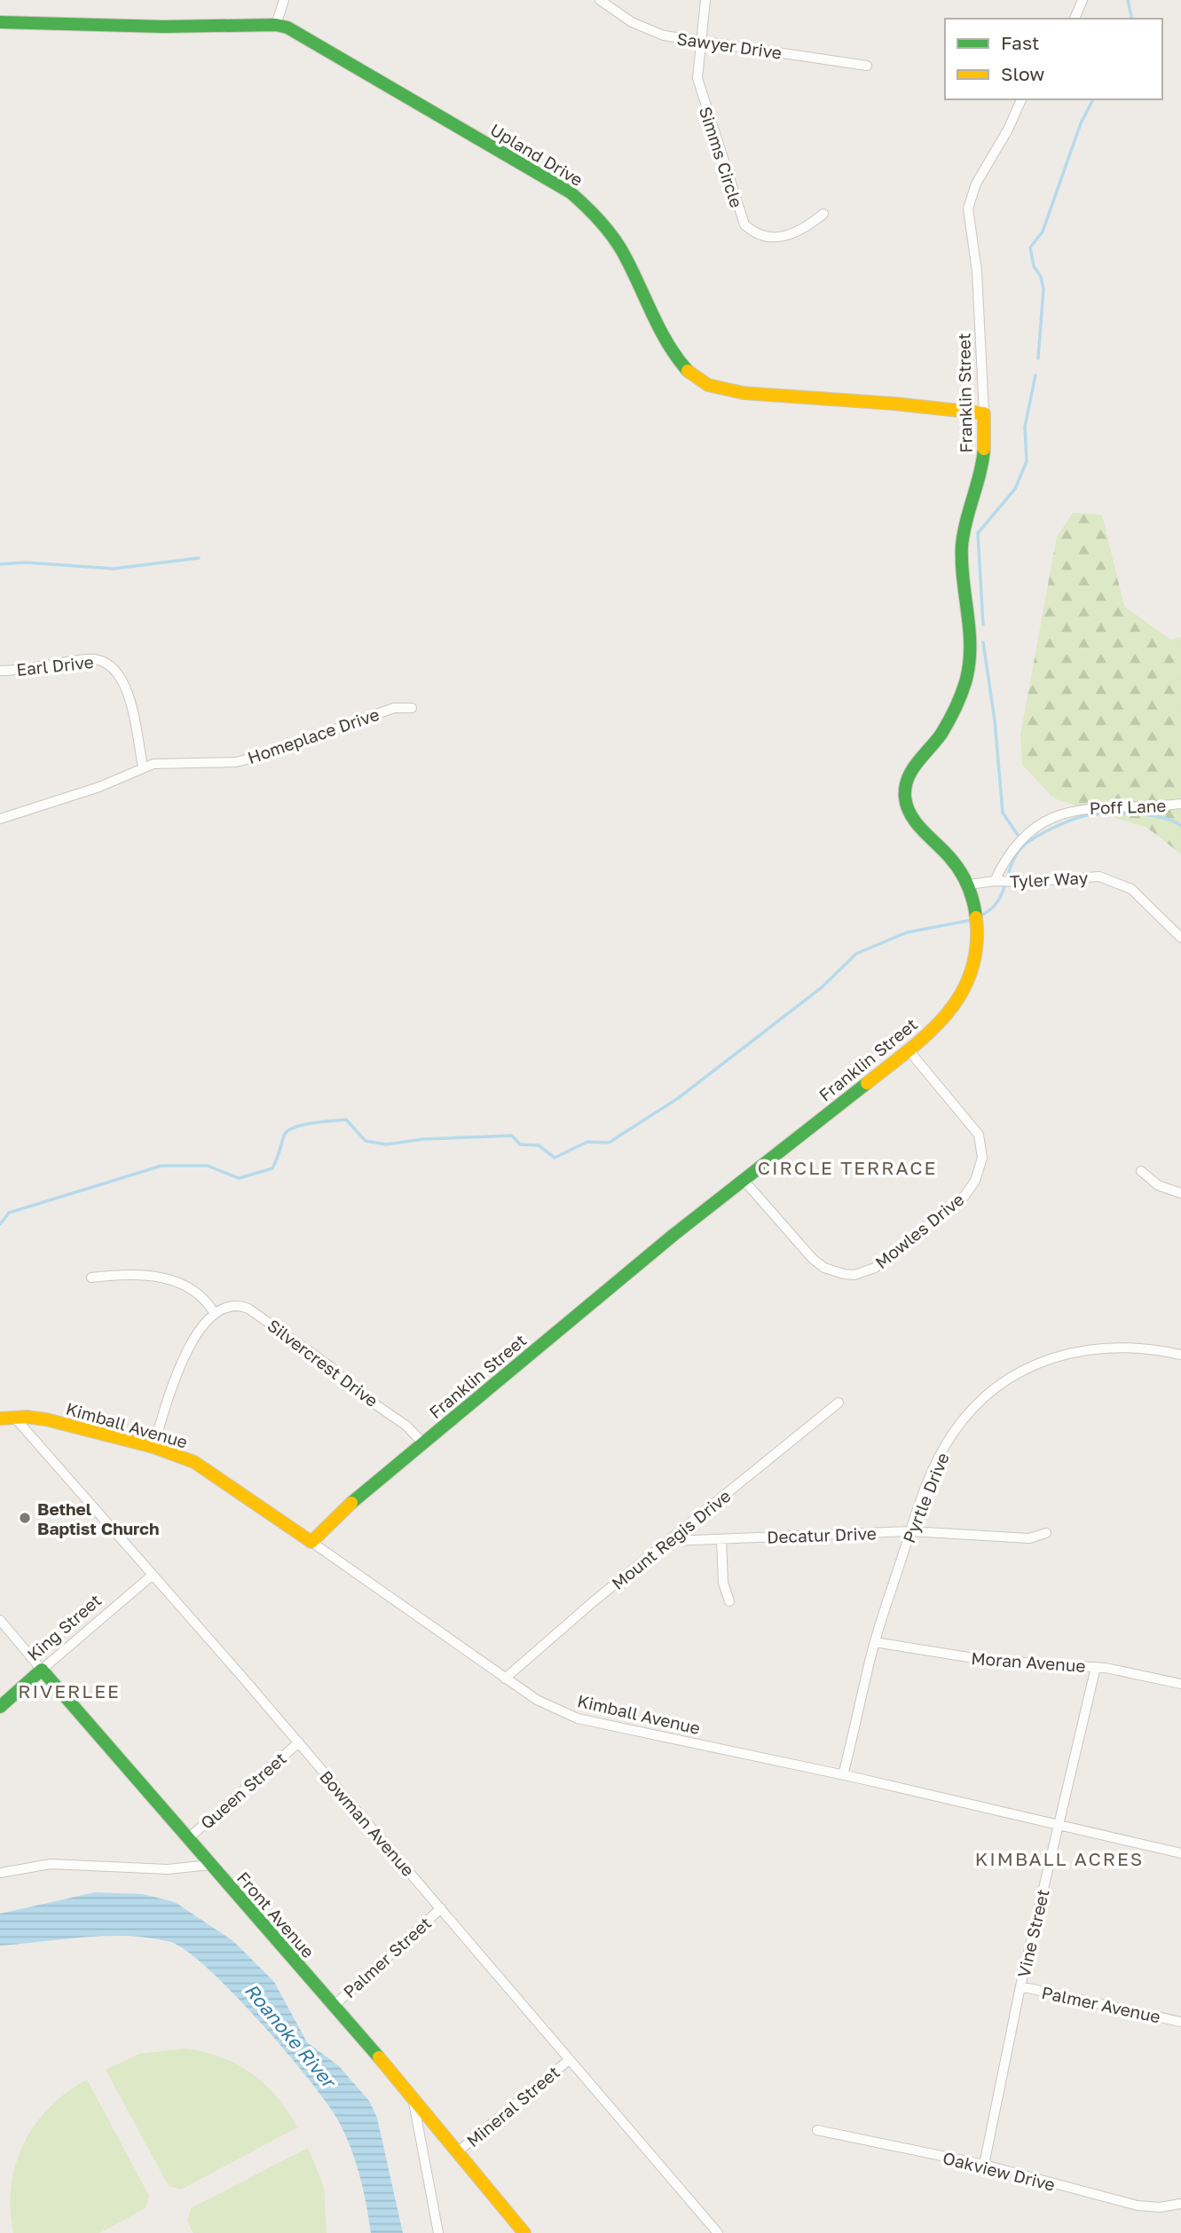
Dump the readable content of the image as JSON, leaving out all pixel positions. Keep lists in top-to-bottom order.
{
  "streets": {
    "street": [
      "Sawyer Drive",
      "Upland Drive",
      "Simms Circle",
      "Franklin Street",
      "Earl Drive",
      "Homeplace Drive",
      "Poff Lane",
      "Tyler Way",
      "Mowles Drive",
      "Silvercrest Drive",
      "Kimball Avenue",
      "Pyrtle Drive",
      "Decatur Drive",
      "Mount Regis Drive",
      "King Street",
      "Moran Avenue",
      "Queen Street",
      "Bowman Avenue",
      "Front Avenue",
      "Vine Street",
      "Palmer Street",
      "Palmer Avenue",
      "Mineral Street",
      "Oakview Drive"
    ]
  },
  "crossings": [
    ["Sawyer Drive", "Simms Circle"],
    ["Upland Drive", "Franklin Street"],
    ["Franklin Street", "Tyler Way"],
    ["Franklin Street", "Mowles Drive"],
    ["Franklin Street", "Silvercrest Drive"],
    ["Franklin Street", "Kimball Avenue"],
    ["Earl Drive", "Homeplace Drive"],
    ["Poff Lane", "Tyler Way"],
    ["Kimball Avenue", "Pyrtle Drive"],
    ["Kimball Avenue", "Mount Regis Drive"],
    ["Kimball Avenue", "Bowman Avenue"],
    ["Kimball Avenue", "Vine Street"],
    ["Pyrtle Drive", "Decatur Drive"],
    ["Pyrtle Drive", "Moran Avenue"],
    ["Decatur Drive", "Mount Regis Drive"],
    ["King Street", "Bowman Avenue"],
    ["King Street", "Front Avenue"],
    ["Moran Avenue", "Vine Street"],
    ["Queen Street", "Bowman Avenue"],
    ["Queen Street", "Front Avenue"],
    ["Bowman Avenue", "Palmer Street"],
    ["Bowman Avenue", "Mineral Street"],
    ["Front Avenue", "Palmer Street"],
    ["Front Avenue", "Mineral Street"],
    ["Vine Street", "Palmer Avenue"],
    ["Vine Street", "Oakview Drive"]
  ],
  "districts": ["CIRCLE TERRACE", "RIVERLEE", "KIMBALL ACRES"],
  "water": ["Roanoke River"],
  "places": ["Bethel Baptist Church"],
  "legend": ["Fast", "Slow"]
}
